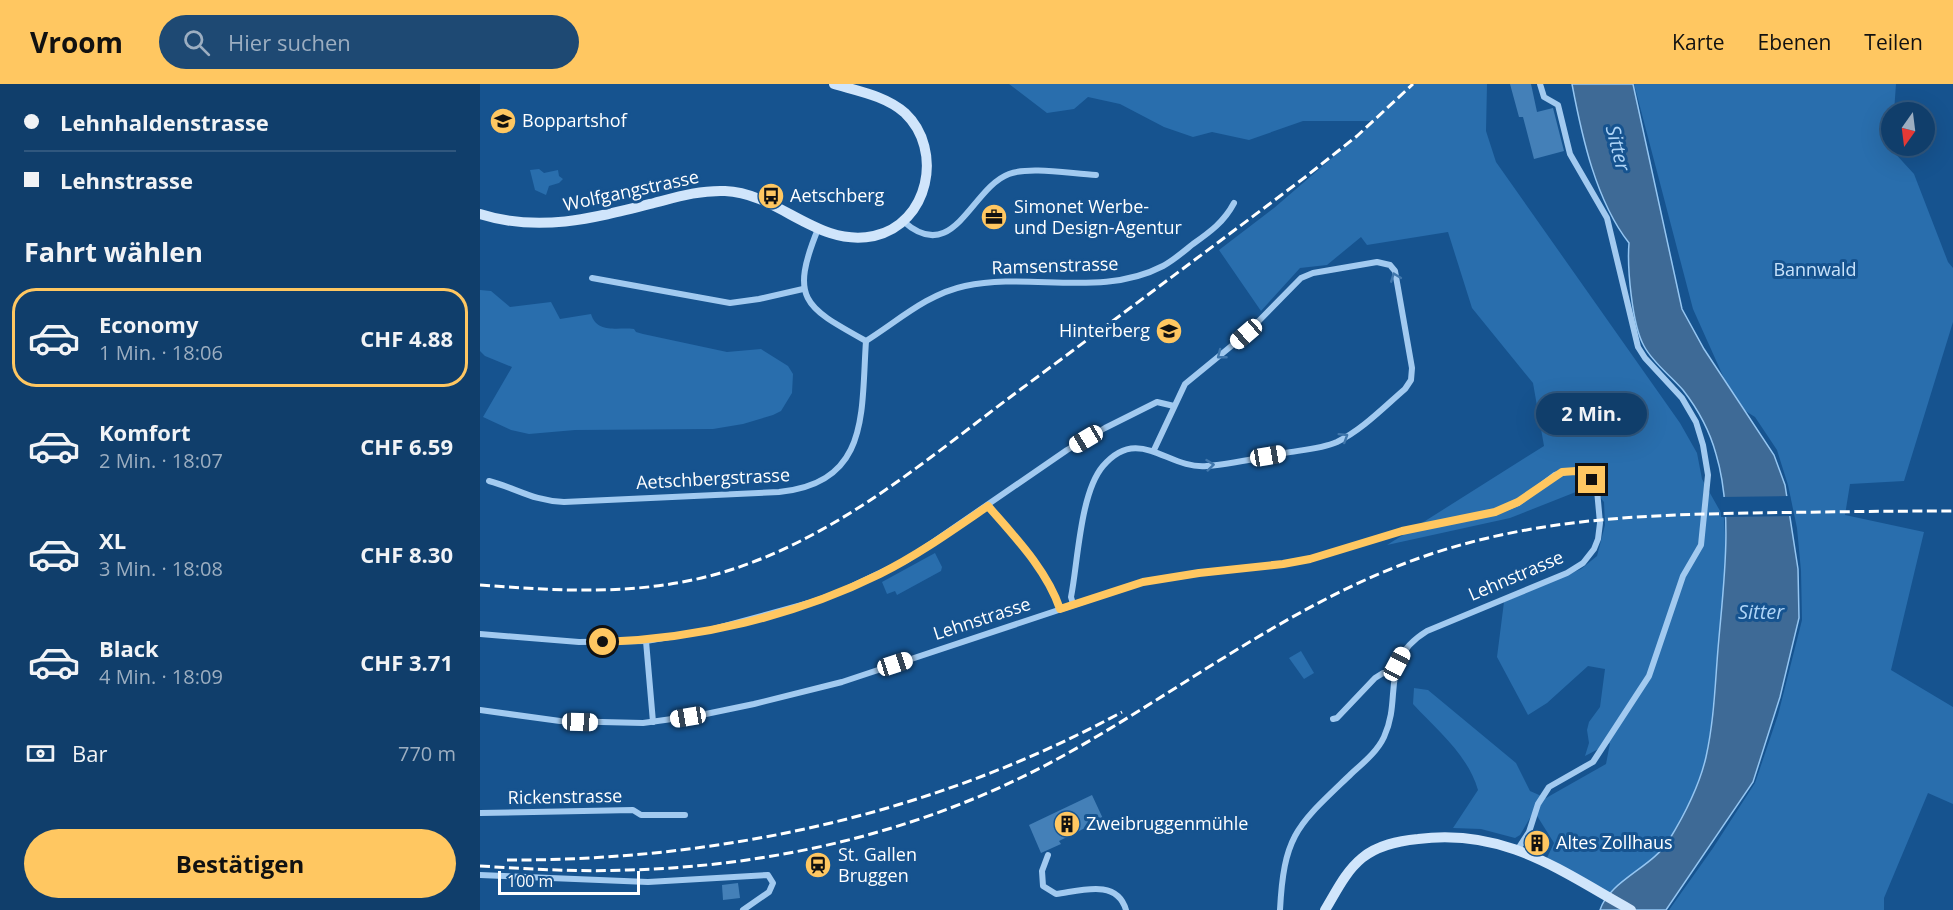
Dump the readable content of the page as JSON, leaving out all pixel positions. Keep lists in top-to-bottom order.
{
  "streets": {
    "street": [
      "Wolfgangstrasse",
      "Ramsenstrasse",
      "Aetschbergstrasse",
      "Lehnstrasse",
      "Rickenstrasse"
    ]
  },
  "crossings": [
    ["Ramsenstrasse", "Aetschbergstrasse"]
  ],
  "water": ["Sitter"],
  "parks": ["Bannwald"],
  "places": {
    "school or university": ["Boppartshof", "Hinterberg"],
    "bus stop": ["Aetschberg"],
    "office": ["Simonet Werbe- und Design-Agentur"],
    "building": ["Zweibruggenmühle", "Altes Zollhaus"],
    "station": ["St. Gallen Bruggen"]
  },
  "scale_bar": "100 m",
  "north": "bottom",
  "page": {
    "header": "Vroom",
    "search": "Hier suchen",
    "nav": ["Karte", "Ebenen", "Teilen"],
    "banner": ["Lehnhaldenstrasse", "Lehnstrasse"],
    "heading": "Fahrt wählen",
    "list": [
      {
        "name": "Economy",
        "note": "1 Min. · 18:06",
        "value": "CHF 4.88"
      },
      {
        "name": "Komfort",
        "note": "2 Min. · 18:07",
        "value": "CHF 6.59"
      },
      {
        "name": "XL",
        "note": "3 Min. · 18:08",
        "value": "CHF 8.30"
      },
      {
        "name": "Black",
        "note": "4 Min. · 18:09",
        "value": "CHF 3.71"
      }
    ],
    "bubble": "2 Min.",
    "pay": ["Bar", "770 m"],
    "buttons": "Bestätigen",
    "scale": "100 m"
  }
}
